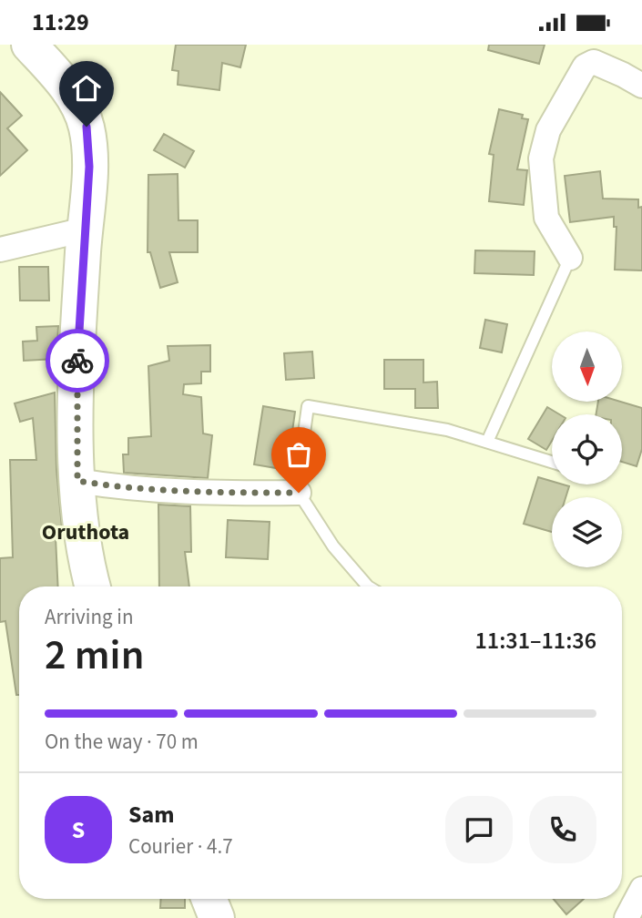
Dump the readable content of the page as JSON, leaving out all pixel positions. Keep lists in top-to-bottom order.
{
  "districts": ["Oruthota"],
  "north": "bottom",
  "page": {
    "status": "11:29",
    "heading": ["2 min", "Arriving in", "11:31–11:36"],
    "panel": ["Sam", "Courier · 4.7"],
    "bar": "On the way · 70 m",
    "round": "S"
  }
}
